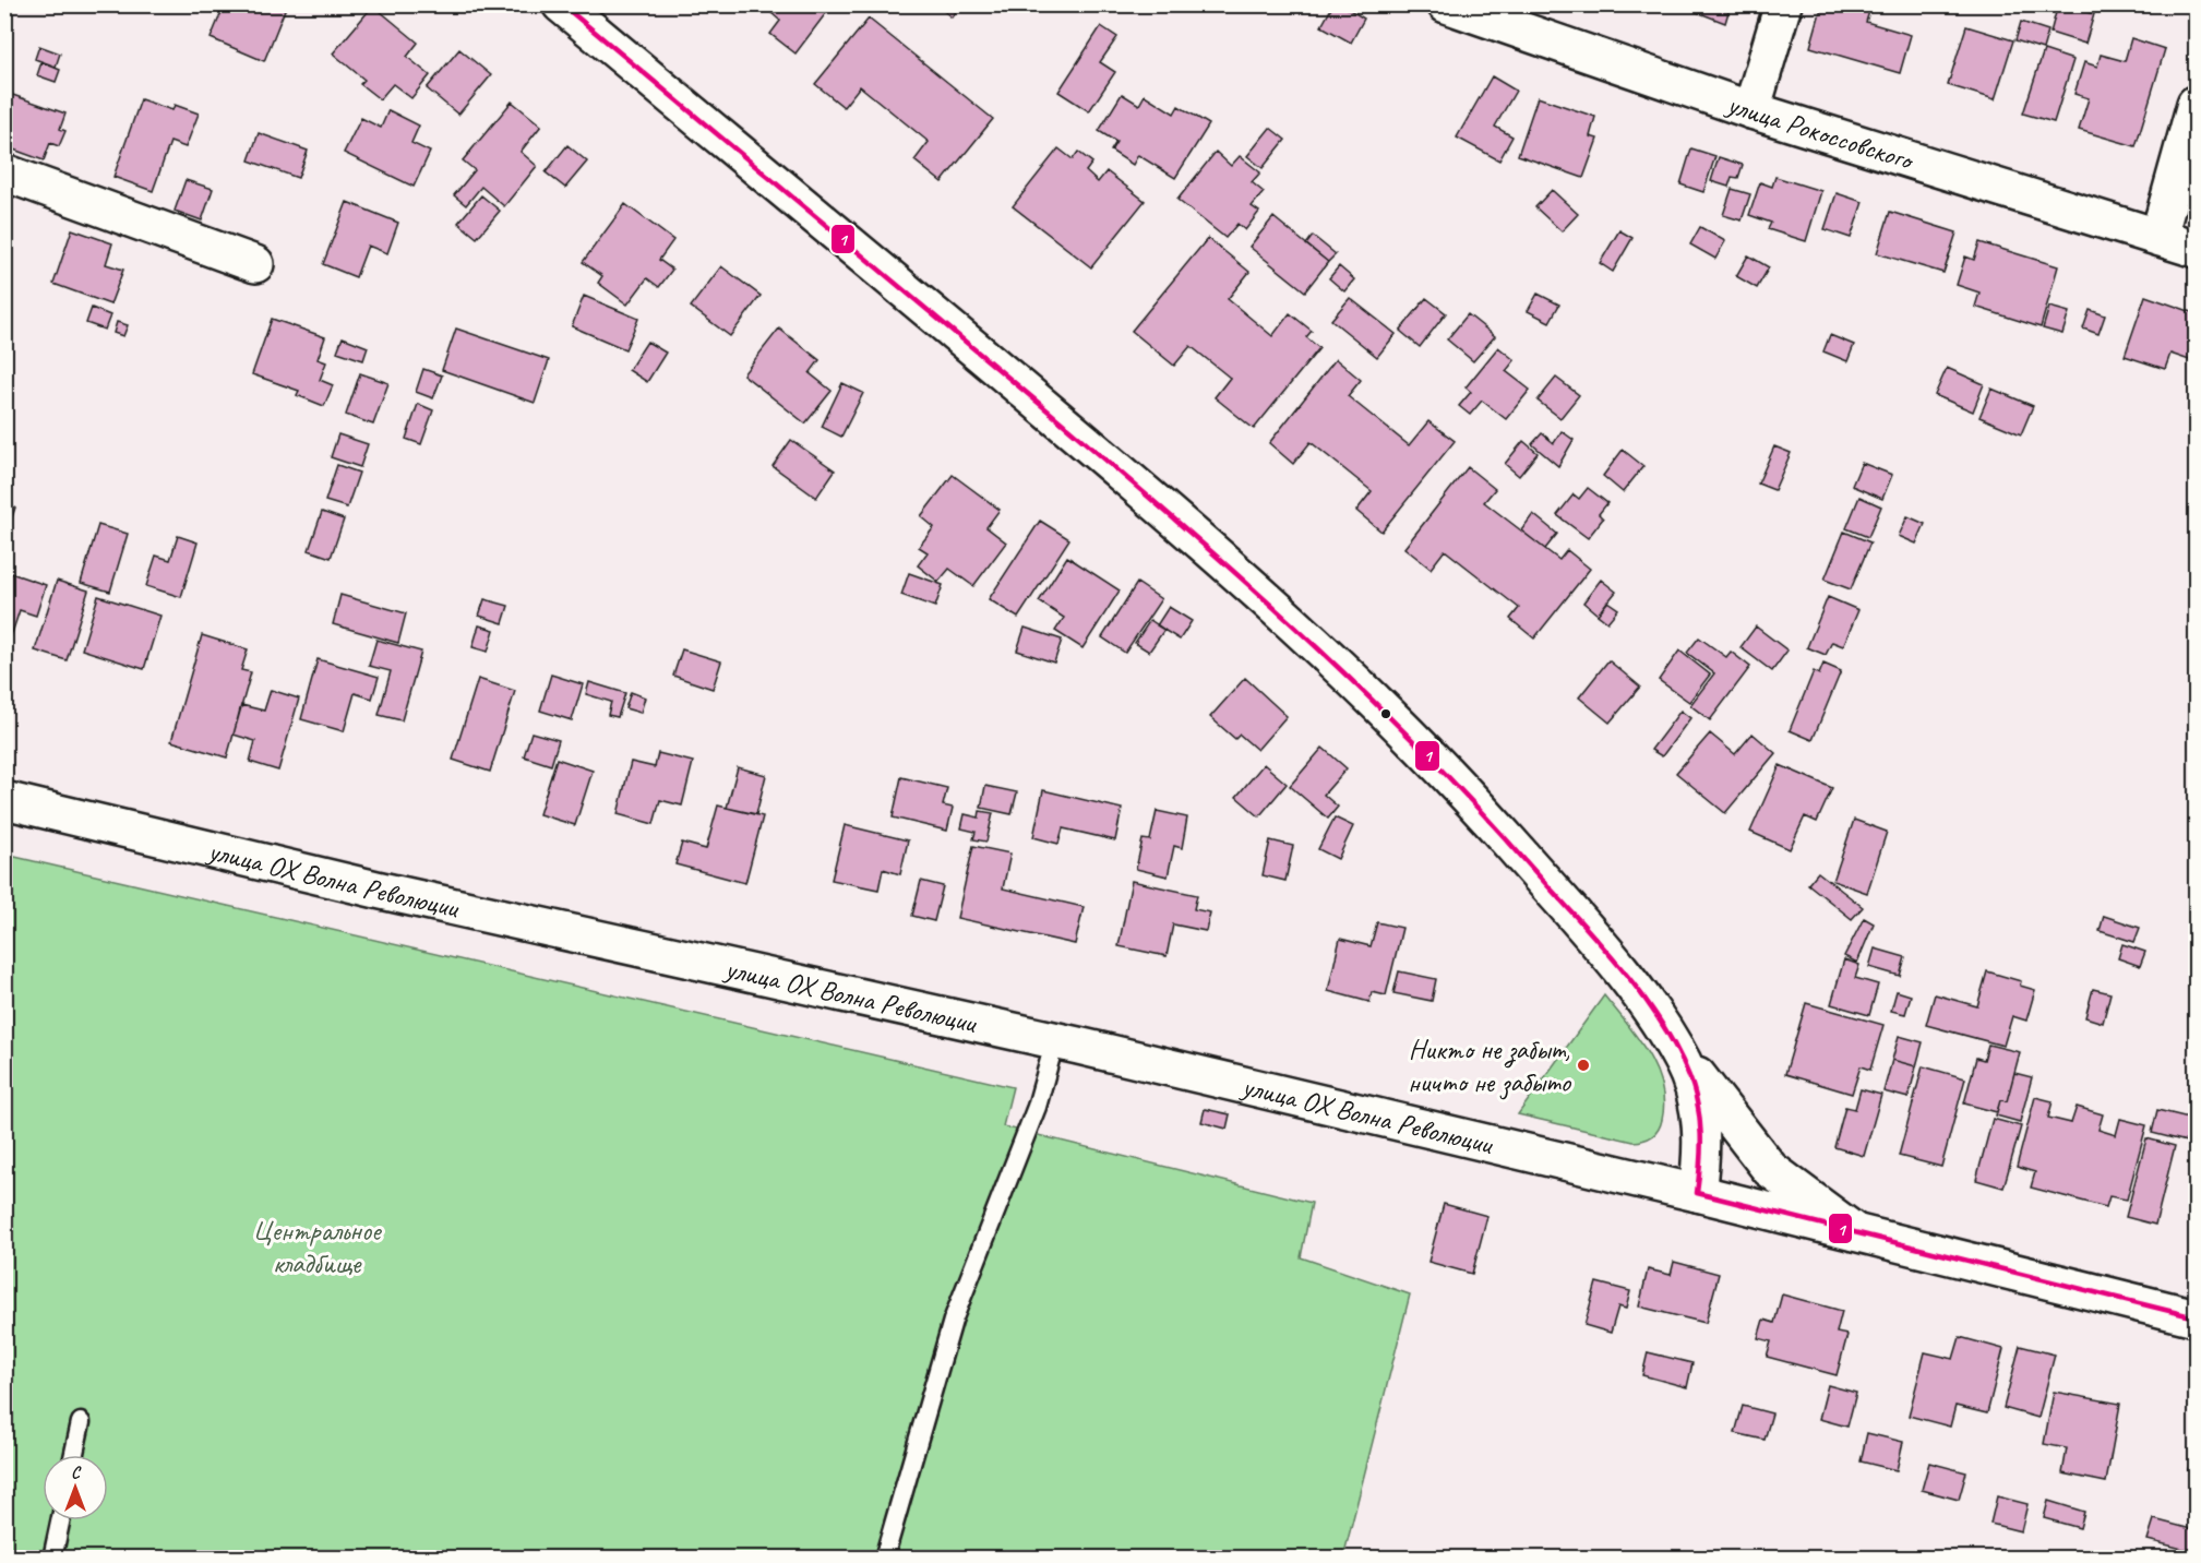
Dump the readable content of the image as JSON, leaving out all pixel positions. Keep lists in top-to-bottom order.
{
  "streets": {
    "street": ["улица Рокоссовского", "улица ОХ Волна Революции"]
  },
  "parks": ["Центральное кладбище"],
  "places": ["Никто не забыт, ничто не забыто"],
  "lines": ["transit line 1"],
  "north": "top"
}
